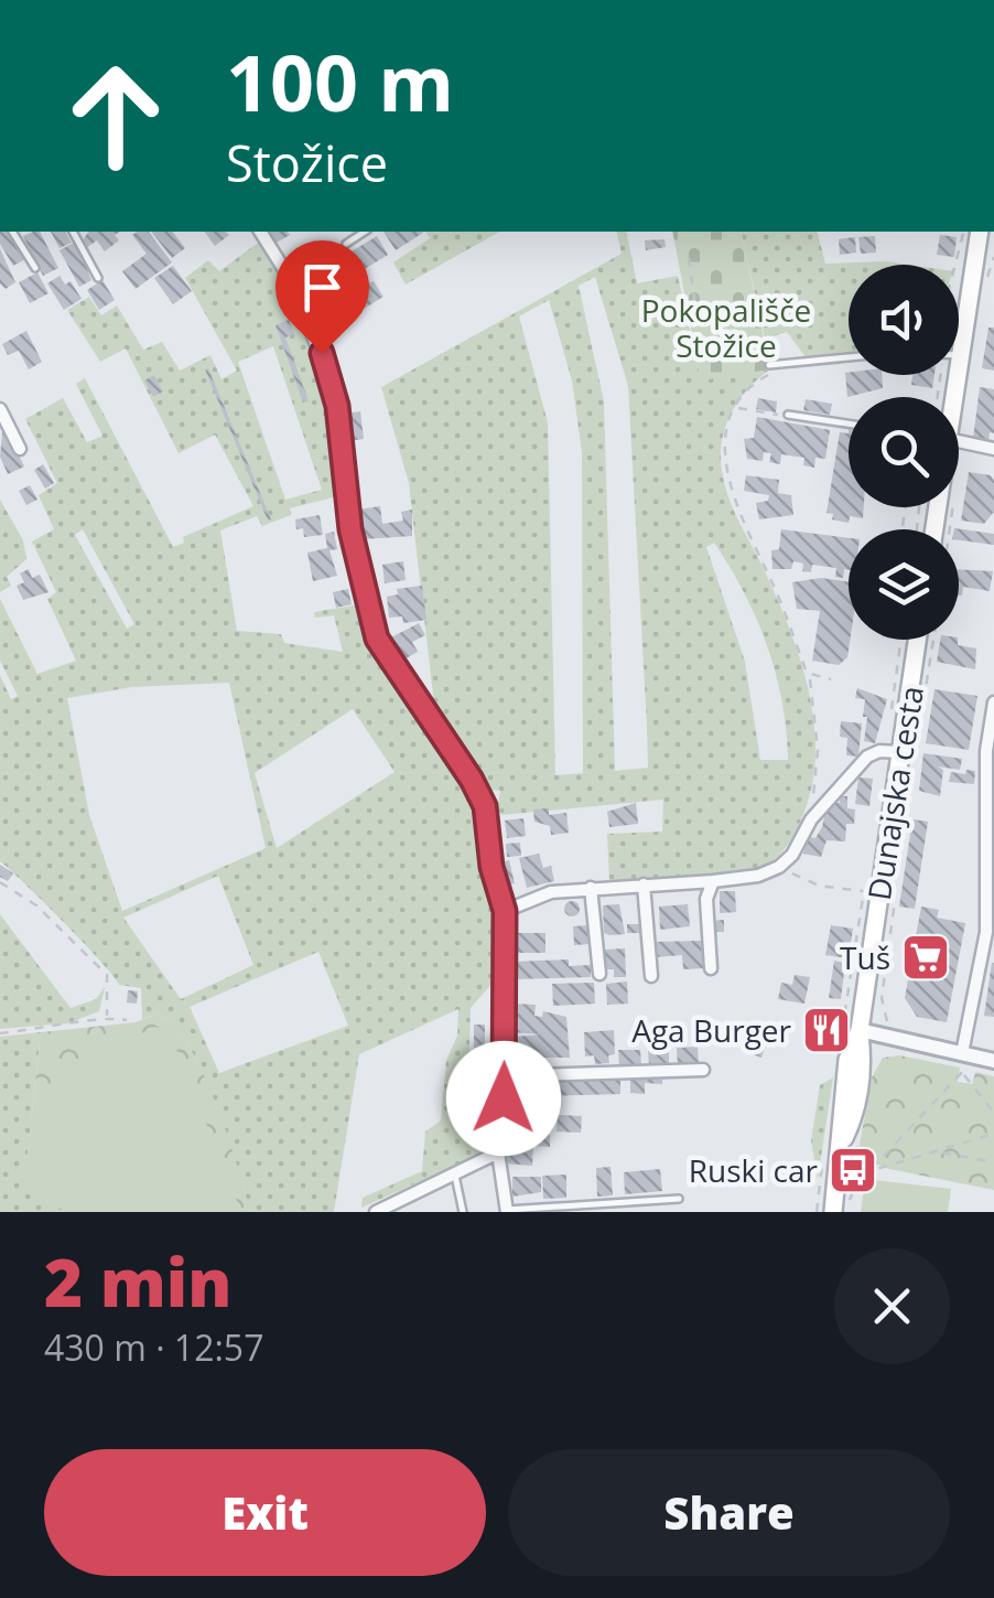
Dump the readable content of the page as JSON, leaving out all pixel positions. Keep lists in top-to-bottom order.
{
  "streets": {
    "main road": ["Dunajska cesta"]
  },
  "parks": ["Pokopališče Stožice"],
  "places": {
    "supermarket": ["Tuš"],
    "restaurant": ["Aga Burger"],
    "bus stop": ["Ruski car"]
  },
  "page": {
    "turn": ["100 m", "Stožice"],
    "heading": ["2 min", "430 m · 12:57"],
    "buttons": ["Exit", "Share"]
  }
}
